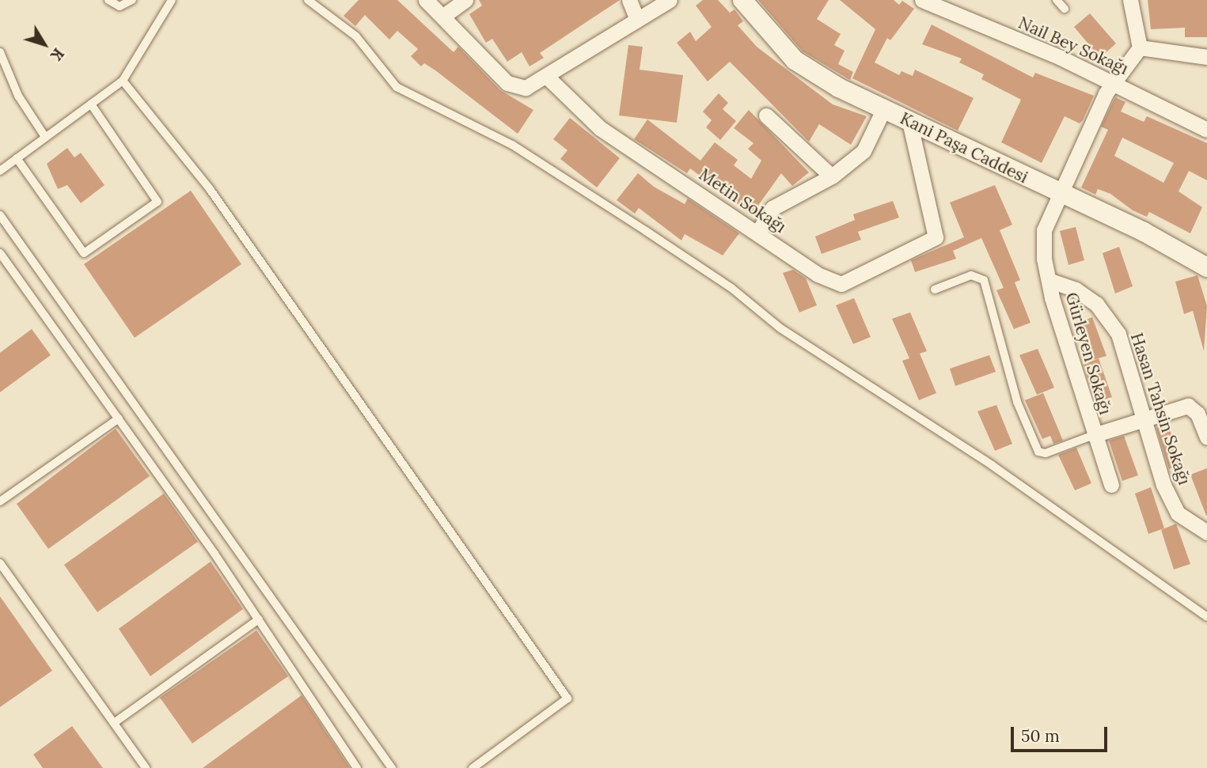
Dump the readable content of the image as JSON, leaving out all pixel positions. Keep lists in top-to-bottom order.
{
  "streets": {
    "street": [
      "Nail Bey Sokağı",
      "Kani Paşa Caddesi",
      "Metin Sokağı",
      "Gürleyen Sokağı",
      "Hasan Tahsin Sokağı"
    ]
  },
  "crossings": [
    ["Kani Paşa Caddesi", "Metin Sokağı"],
    ["Kani Paşa Caddesi", "Gürleyen Sokağı"],
    ["Gürleyen Sokağı", "Hasan Tahsin Sokağı"]
  ],
  "scale_bar": "50 m",
  "north": "bottom right"
}
